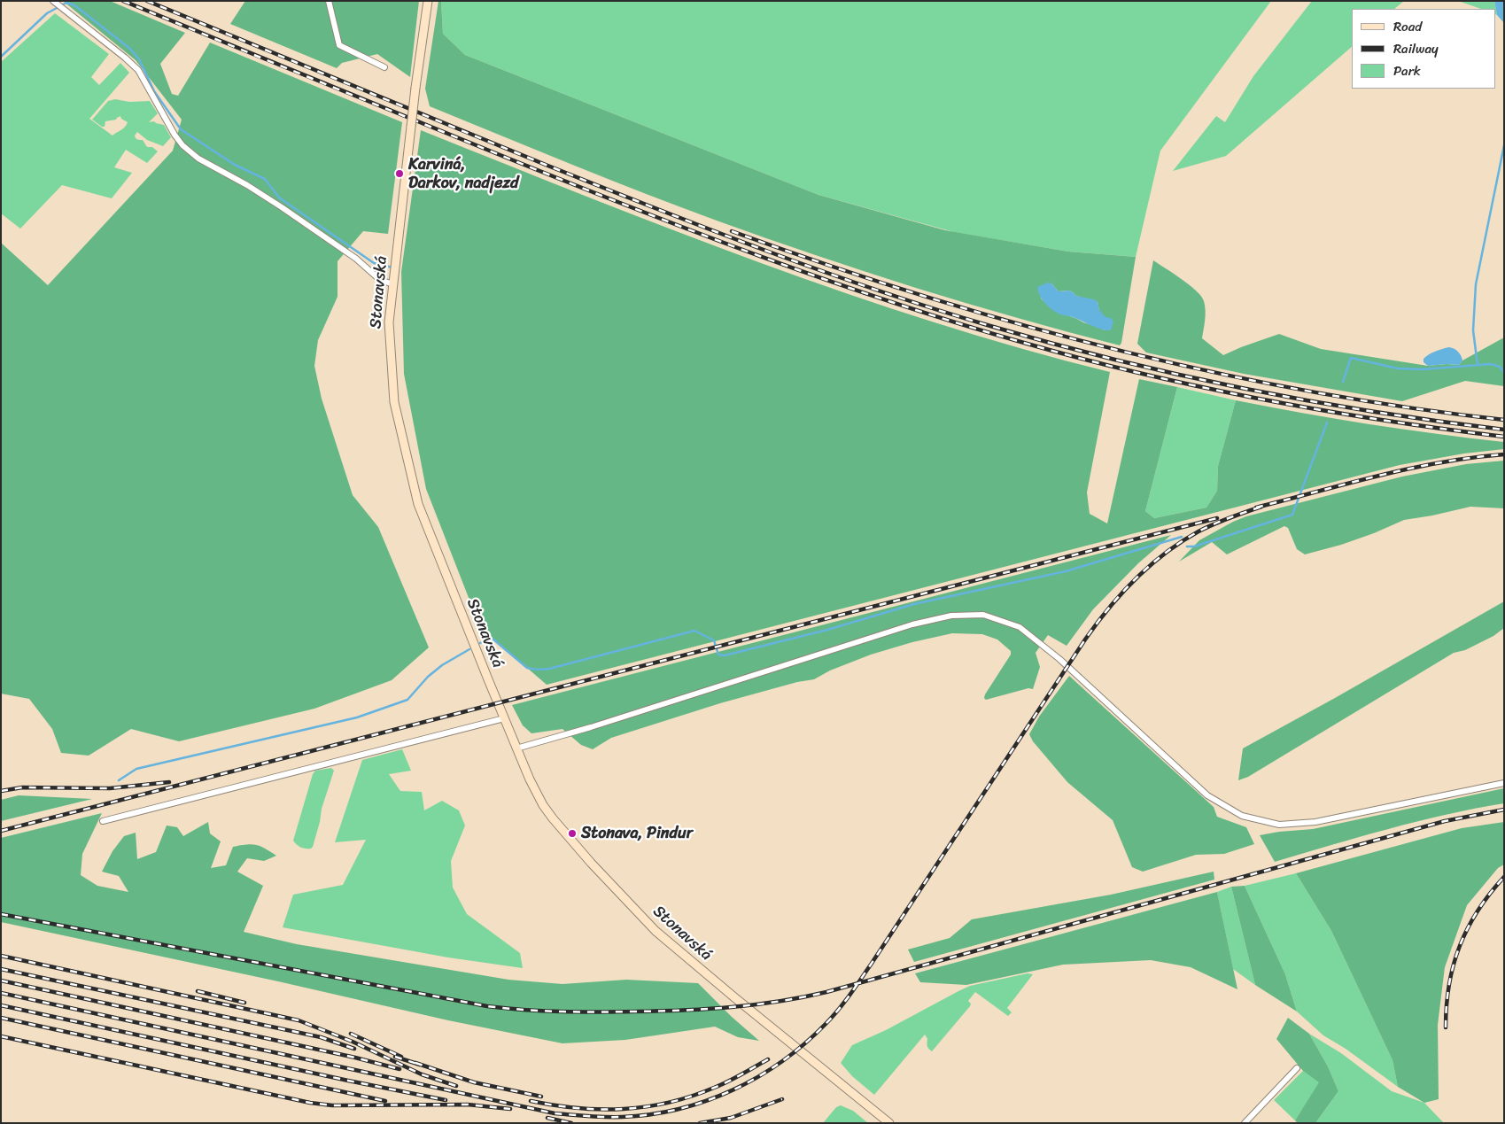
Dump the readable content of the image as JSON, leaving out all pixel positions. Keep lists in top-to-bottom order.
{
  "streets": {
    "street": ["Stonavská"]
  },
  "places": ["Karviná, Darkov, nadjezd", "Stonava, Pindur"],
  "legend": ["Road", "Railway", "Park"]
}
